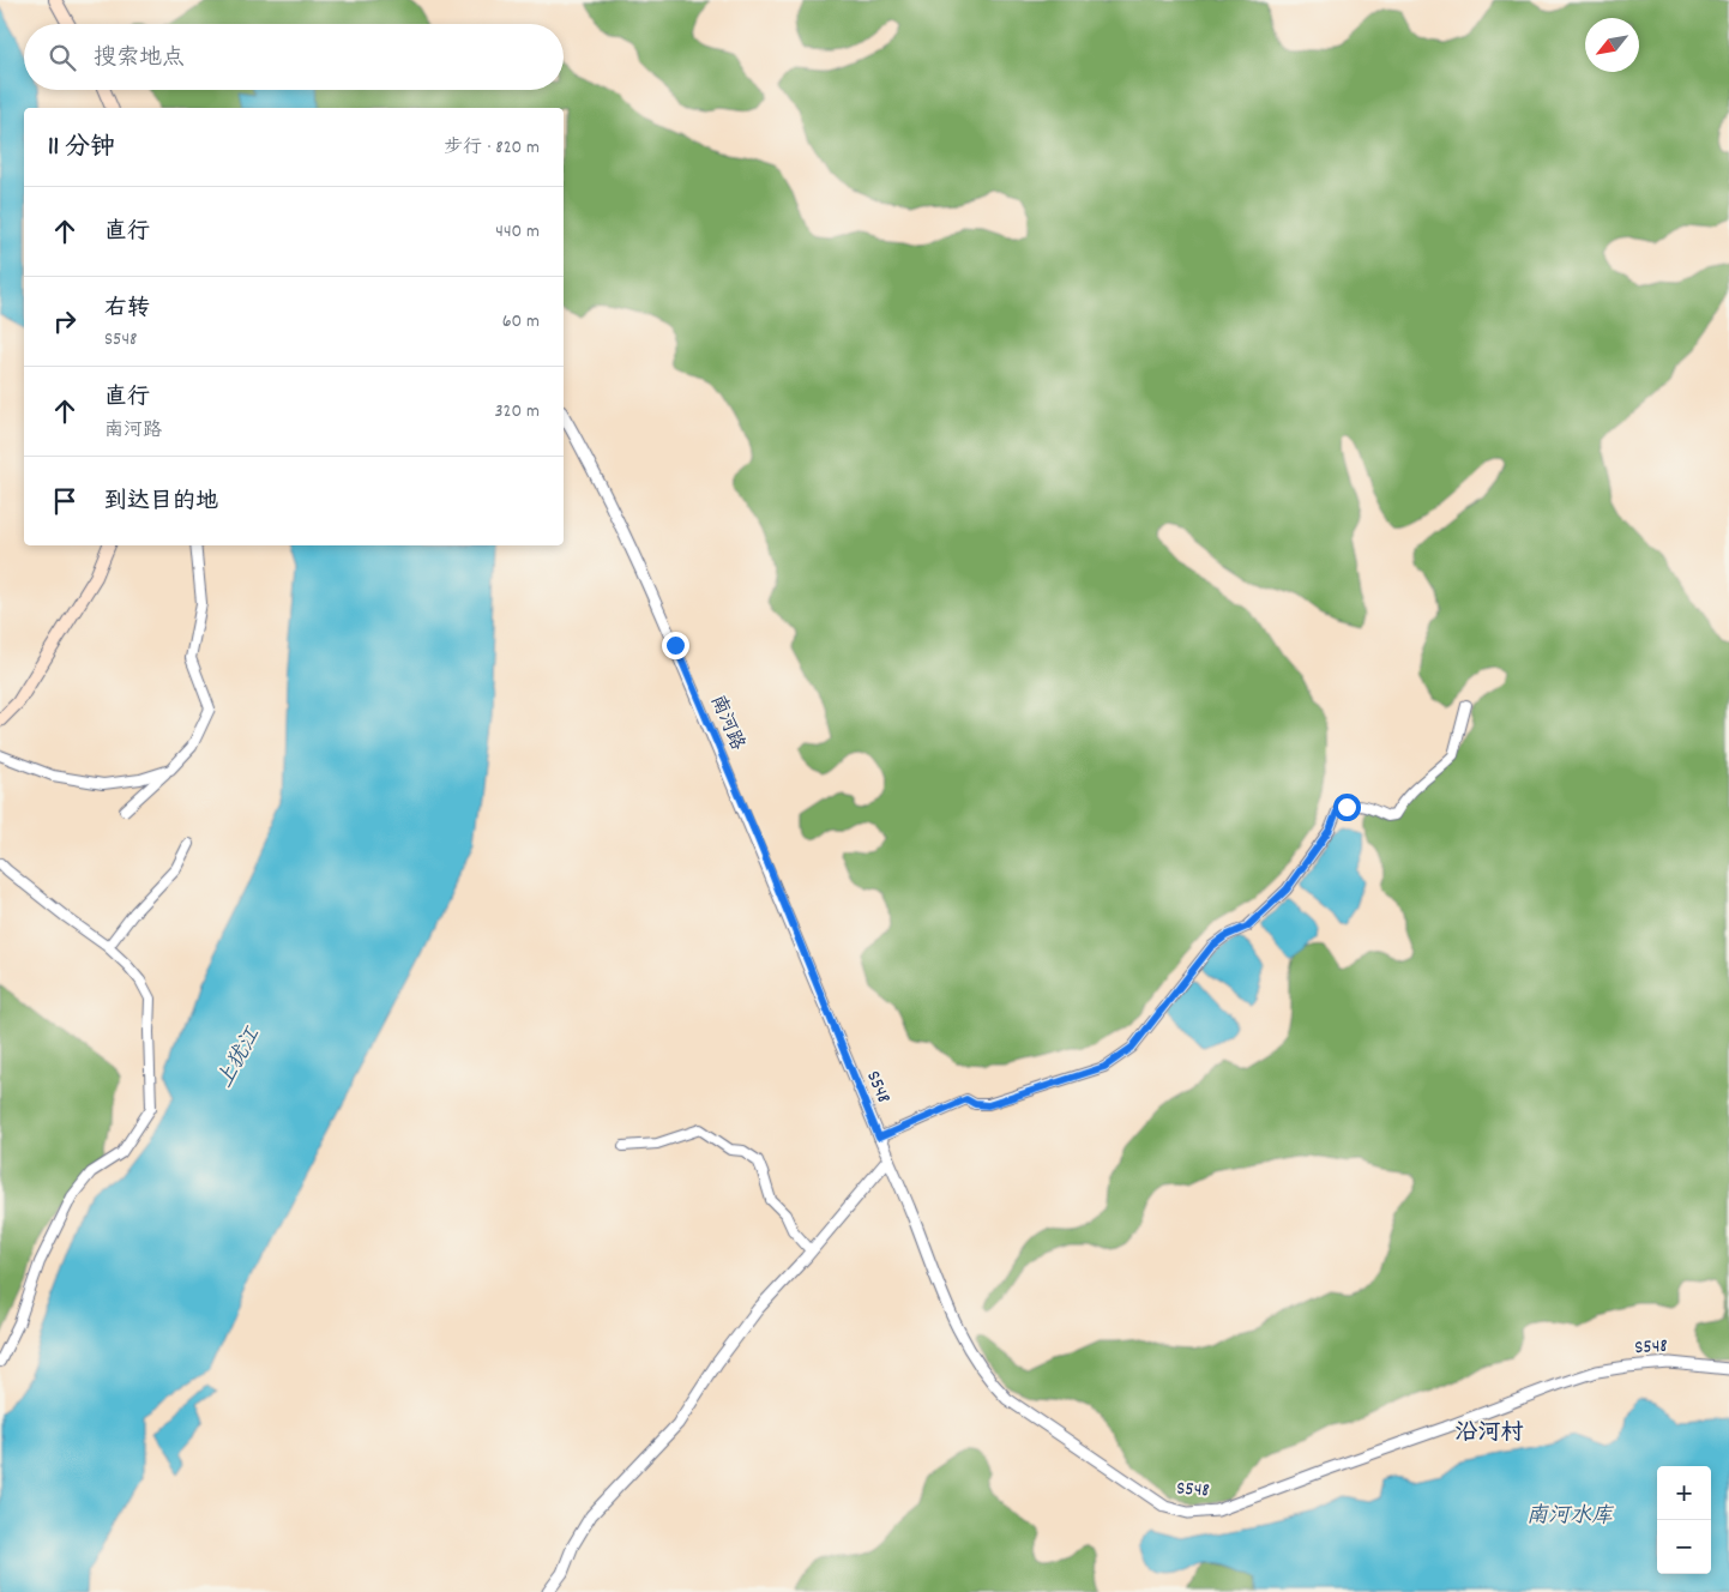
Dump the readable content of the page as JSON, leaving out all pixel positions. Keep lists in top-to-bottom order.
{
  "streets": {
    "street": ["南河路", "S548"]
  },
  "crossings": [
    ["南河路", "S548"]
  ],
  "districts": ["沿河村"],
  "water": ["上犹江", "南河水库"],
  "north": "bottom left",
  "page": {
    "search": "搜索地点",
    "heading": ["11 分钟", "步行 · 820 m"],
    "list": [
      ["直行", "440 m"],
      ["右转", "S548", "60 m"],
      ["直行", "南河路", "320 m"],
      "到达目的地"
    ],
    "map_buttons": ["+", "−"]
  }
}
